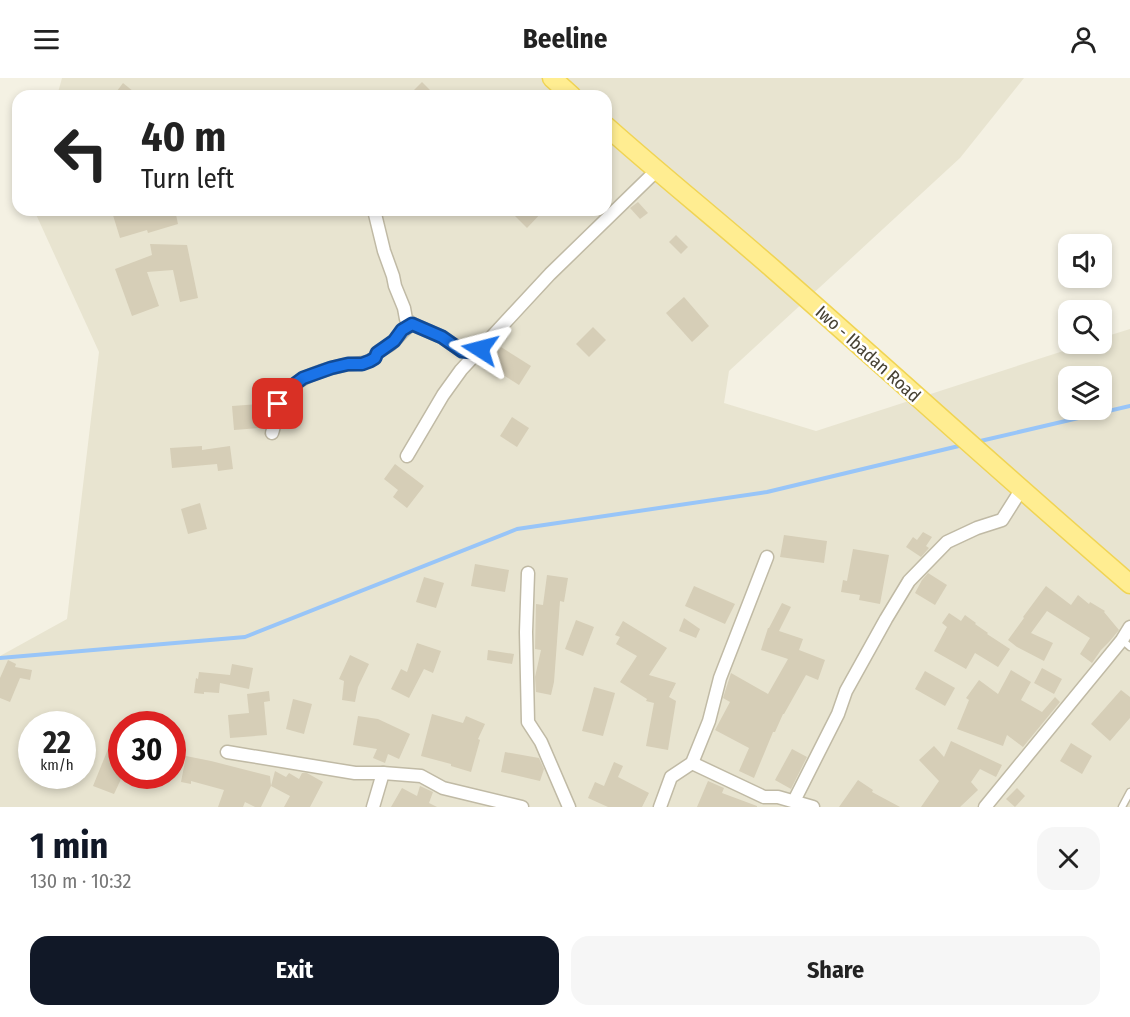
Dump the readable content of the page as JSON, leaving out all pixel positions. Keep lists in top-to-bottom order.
{
  "streets": {
    "main road": ["Iwo - Ibadan Road"]
  },
  "page": {
    "header": "Beeline",
    "turn": ["40 m", "Turn left"],
    "speed": "22 km/h",
    "limit": "30",
    "heading": ["1 min", "130 m · 10:32"],
    "buttons": ["Exit", "Share"]
  }
}
